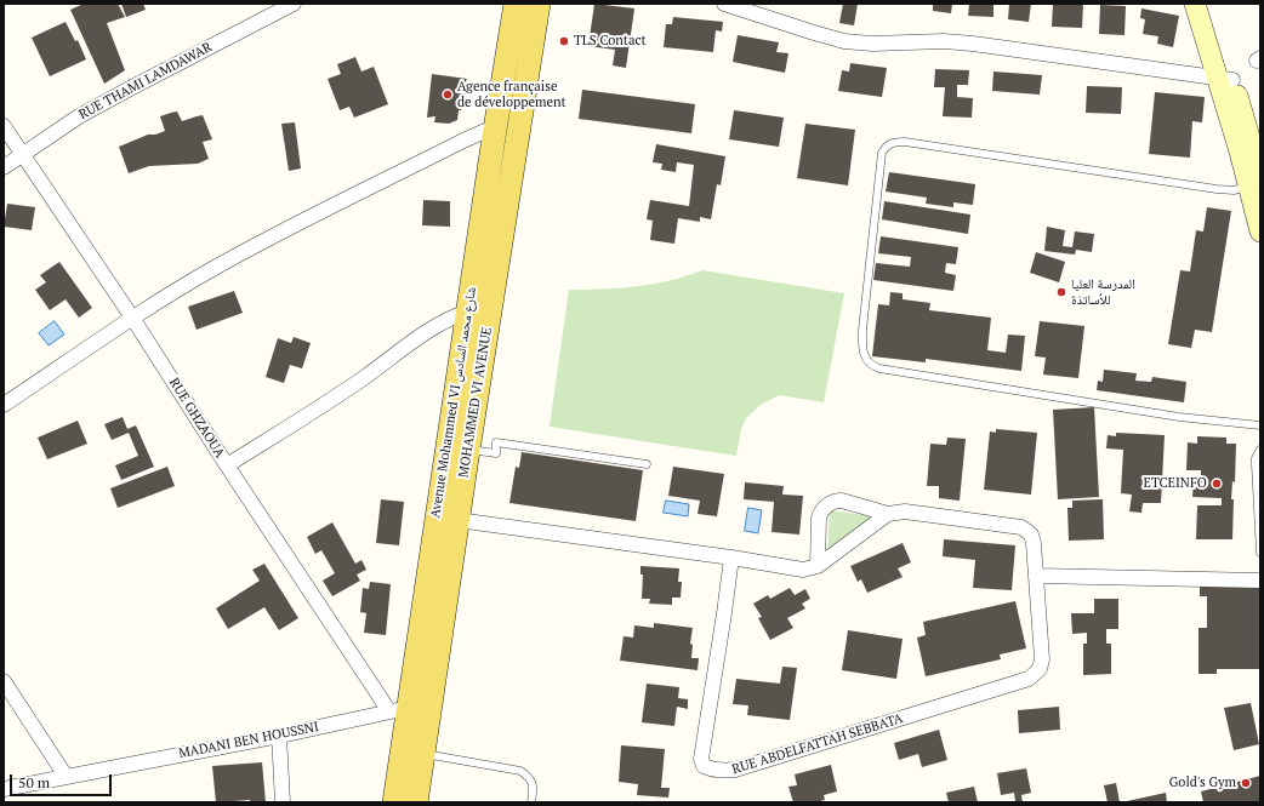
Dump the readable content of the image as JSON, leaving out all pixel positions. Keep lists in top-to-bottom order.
{
  "streets": {
    "main road": ["Avenue Mohammed VI شارع محمد السادس", "MOHAMMED VI AVENUE"],
    "street": [
      "RUE THAMI LAMDAWAR",
      "RUE GHZAOUA",
      "MADANI BEN HOUSSNI",
      "RUE ABDELFATTAH SEBBATA"
    ]
  },
  "crossings": [
    ["RUE THAMI LAMDAWAR", "RUE GHZAOUA"],
    ["Avenue Mohammed VI شارع محمد السادس", "RUE GHZAOUA"],
    ["Avenue Mohammed VI شارع محمد السادس", "MADANI BEN HOUSSNI"],
    ["RUE GHZAOUA", "MADANI BEN HOUSSNI"]
  ],
  "places": [
    "TLS Contact",
    "Agence française de développement",
    "المدرسة العليا للأساتذة",
    "ETCEINFO",
    "Gold's Gym"
  ],
  "scale_bar": "50 m"
}
